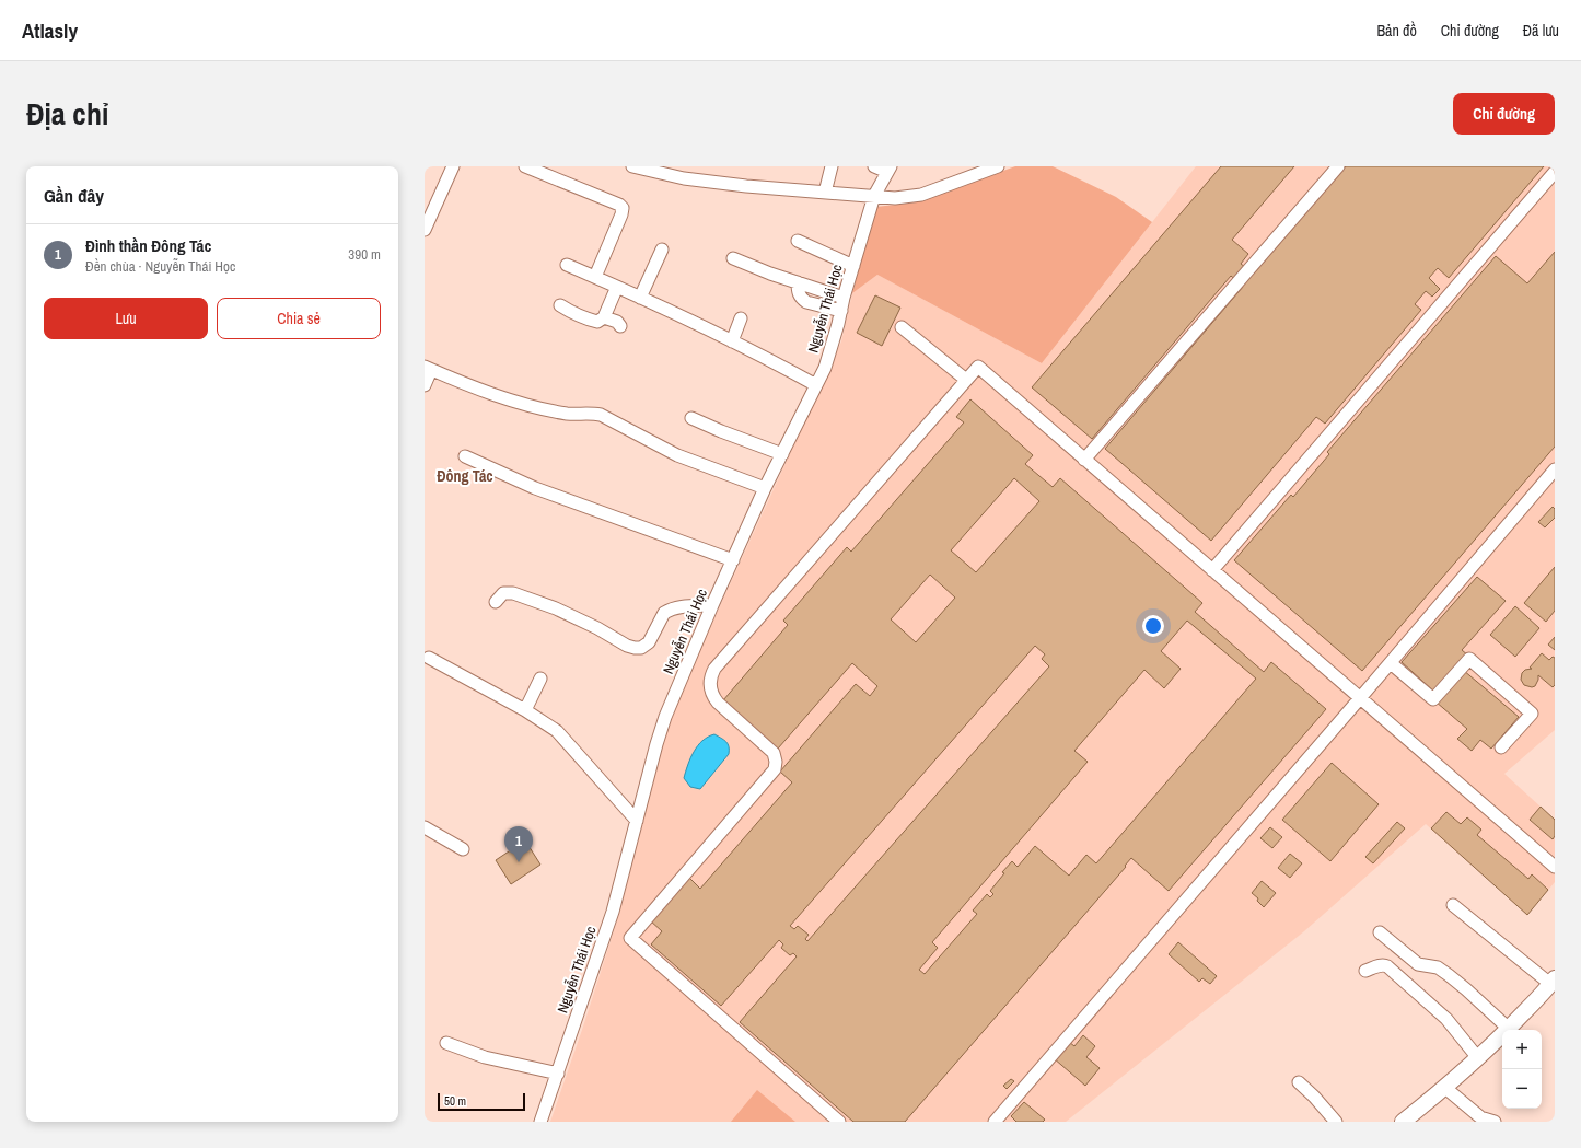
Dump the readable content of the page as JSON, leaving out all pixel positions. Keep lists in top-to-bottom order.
{
  "streets": {
    "street": ["Nguyễn Thái Học"]
  },
  "districts": ["Đông Tác"],
  "scale_bar": "50 m",
  "page": {
    "header": "Atlasly",
    "nav": ["Bản đồ", "Chỉ đường", "Đã lưu"],
    "title": "Địa chỉ",
    "buttons": [
      "Chỉ đường",
      ["Lưu", "Chia sẻ"]
    ],
    "heading": "Gần đây",
    "list": [
      {
        "mark": "1",
        "name": "Đình thần Đông Tác",
        "note": "Đền chùa · Nguyễn Thái Học",
        "value": "390 m"
      }
    ],
    "pins": "1",
    "map_buttons": ["+", "−"],
    "scale": "50 m"
  }
}
